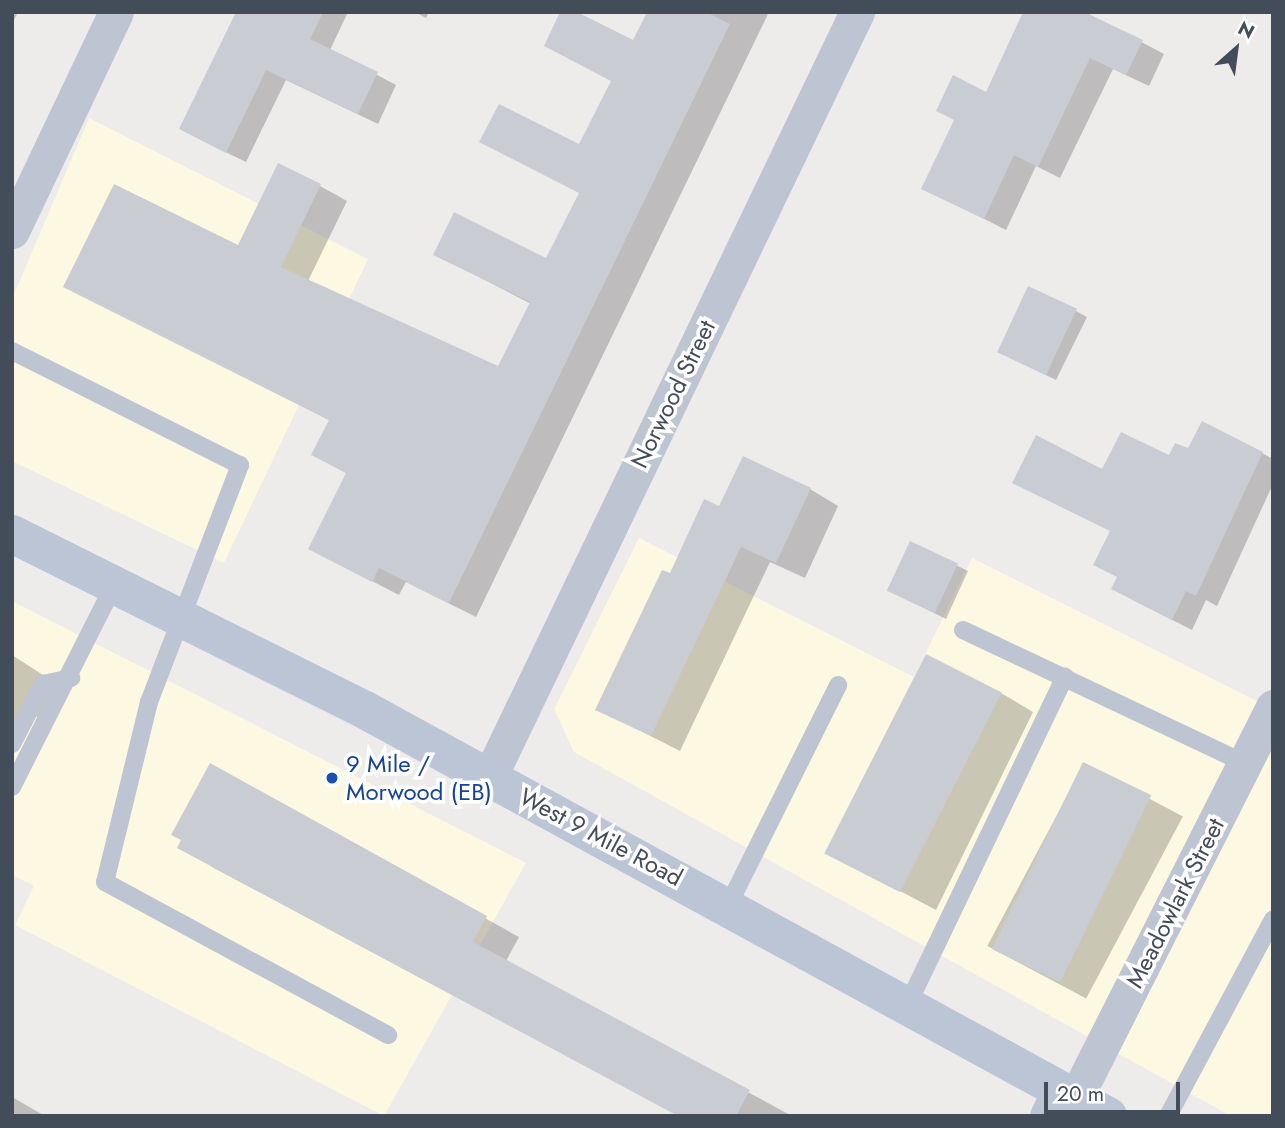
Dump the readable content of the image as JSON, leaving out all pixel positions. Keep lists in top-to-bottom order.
{
  "streets": {
    "main road": ["West 9 Mile Road"],
    "street": ["Norwood Street", "Meadowlark Street"]
  },
  "crossings": [
    ["Norwood Street", "West 9 Mile Road"],
    ["West 9 Mile Road", "Meadowlark Street"]
  ],
  "places": ["9 Mile / Morwood (EB)"],
  "scale_bar": "20 m",
  "north": "top right"
}
